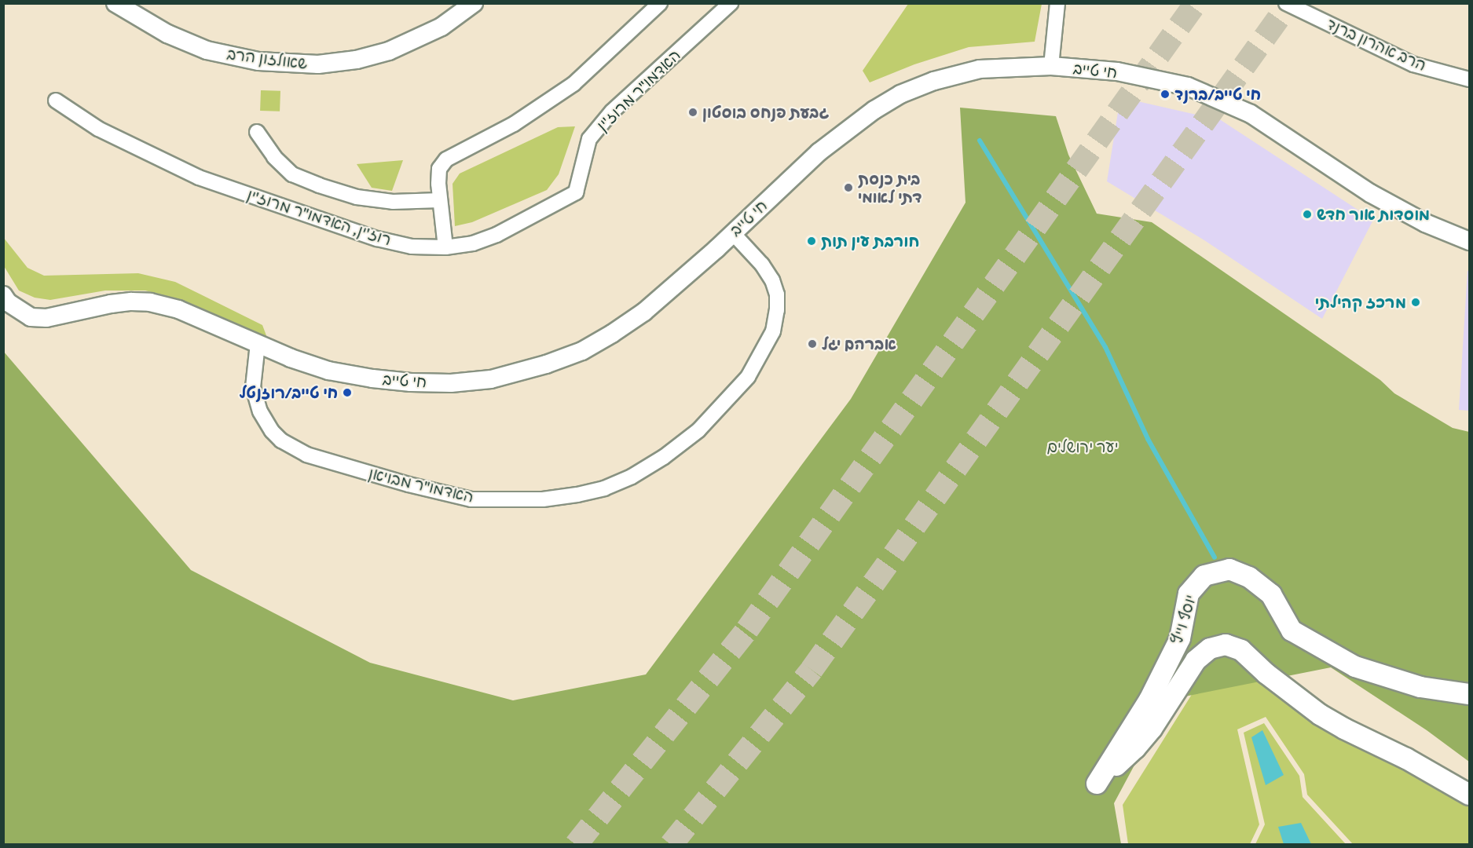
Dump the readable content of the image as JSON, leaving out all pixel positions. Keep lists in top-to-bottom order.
{
  "streets": {
    "main road": ["יוסף וייץ"],
    "street": [
      "הרב אהרון ברנד",
      "שאולזון הרב",
      "חי טייב",
      "האדמו\"ר מרוז'ין",
      "רוז'ין, האדמו\"ר מרוז'ין",
      "האדמו\"ר מבויאן"
    ]
  },
  "crossings": [
    ["חי טייב", "האדמו\"ר מבויאן"],
    ["האדמו\"ר מרוז'ין", "רוז'ין, האדמו\"ר מרוז'ין"]
  ],
  "parks": ["יער ירושלים"],
  "places": [
    "חי טייב/ברנד",
    "גבעת פנחס בוסטון",
    "בית כנסת דתי לאומי",
    "מוסדות אור חדש",
    "חורבת עין תות",
    "מרכז קהילתי",
    "אברהם יגל",
    "חי טייב/רוזנטל"
  ]
}
